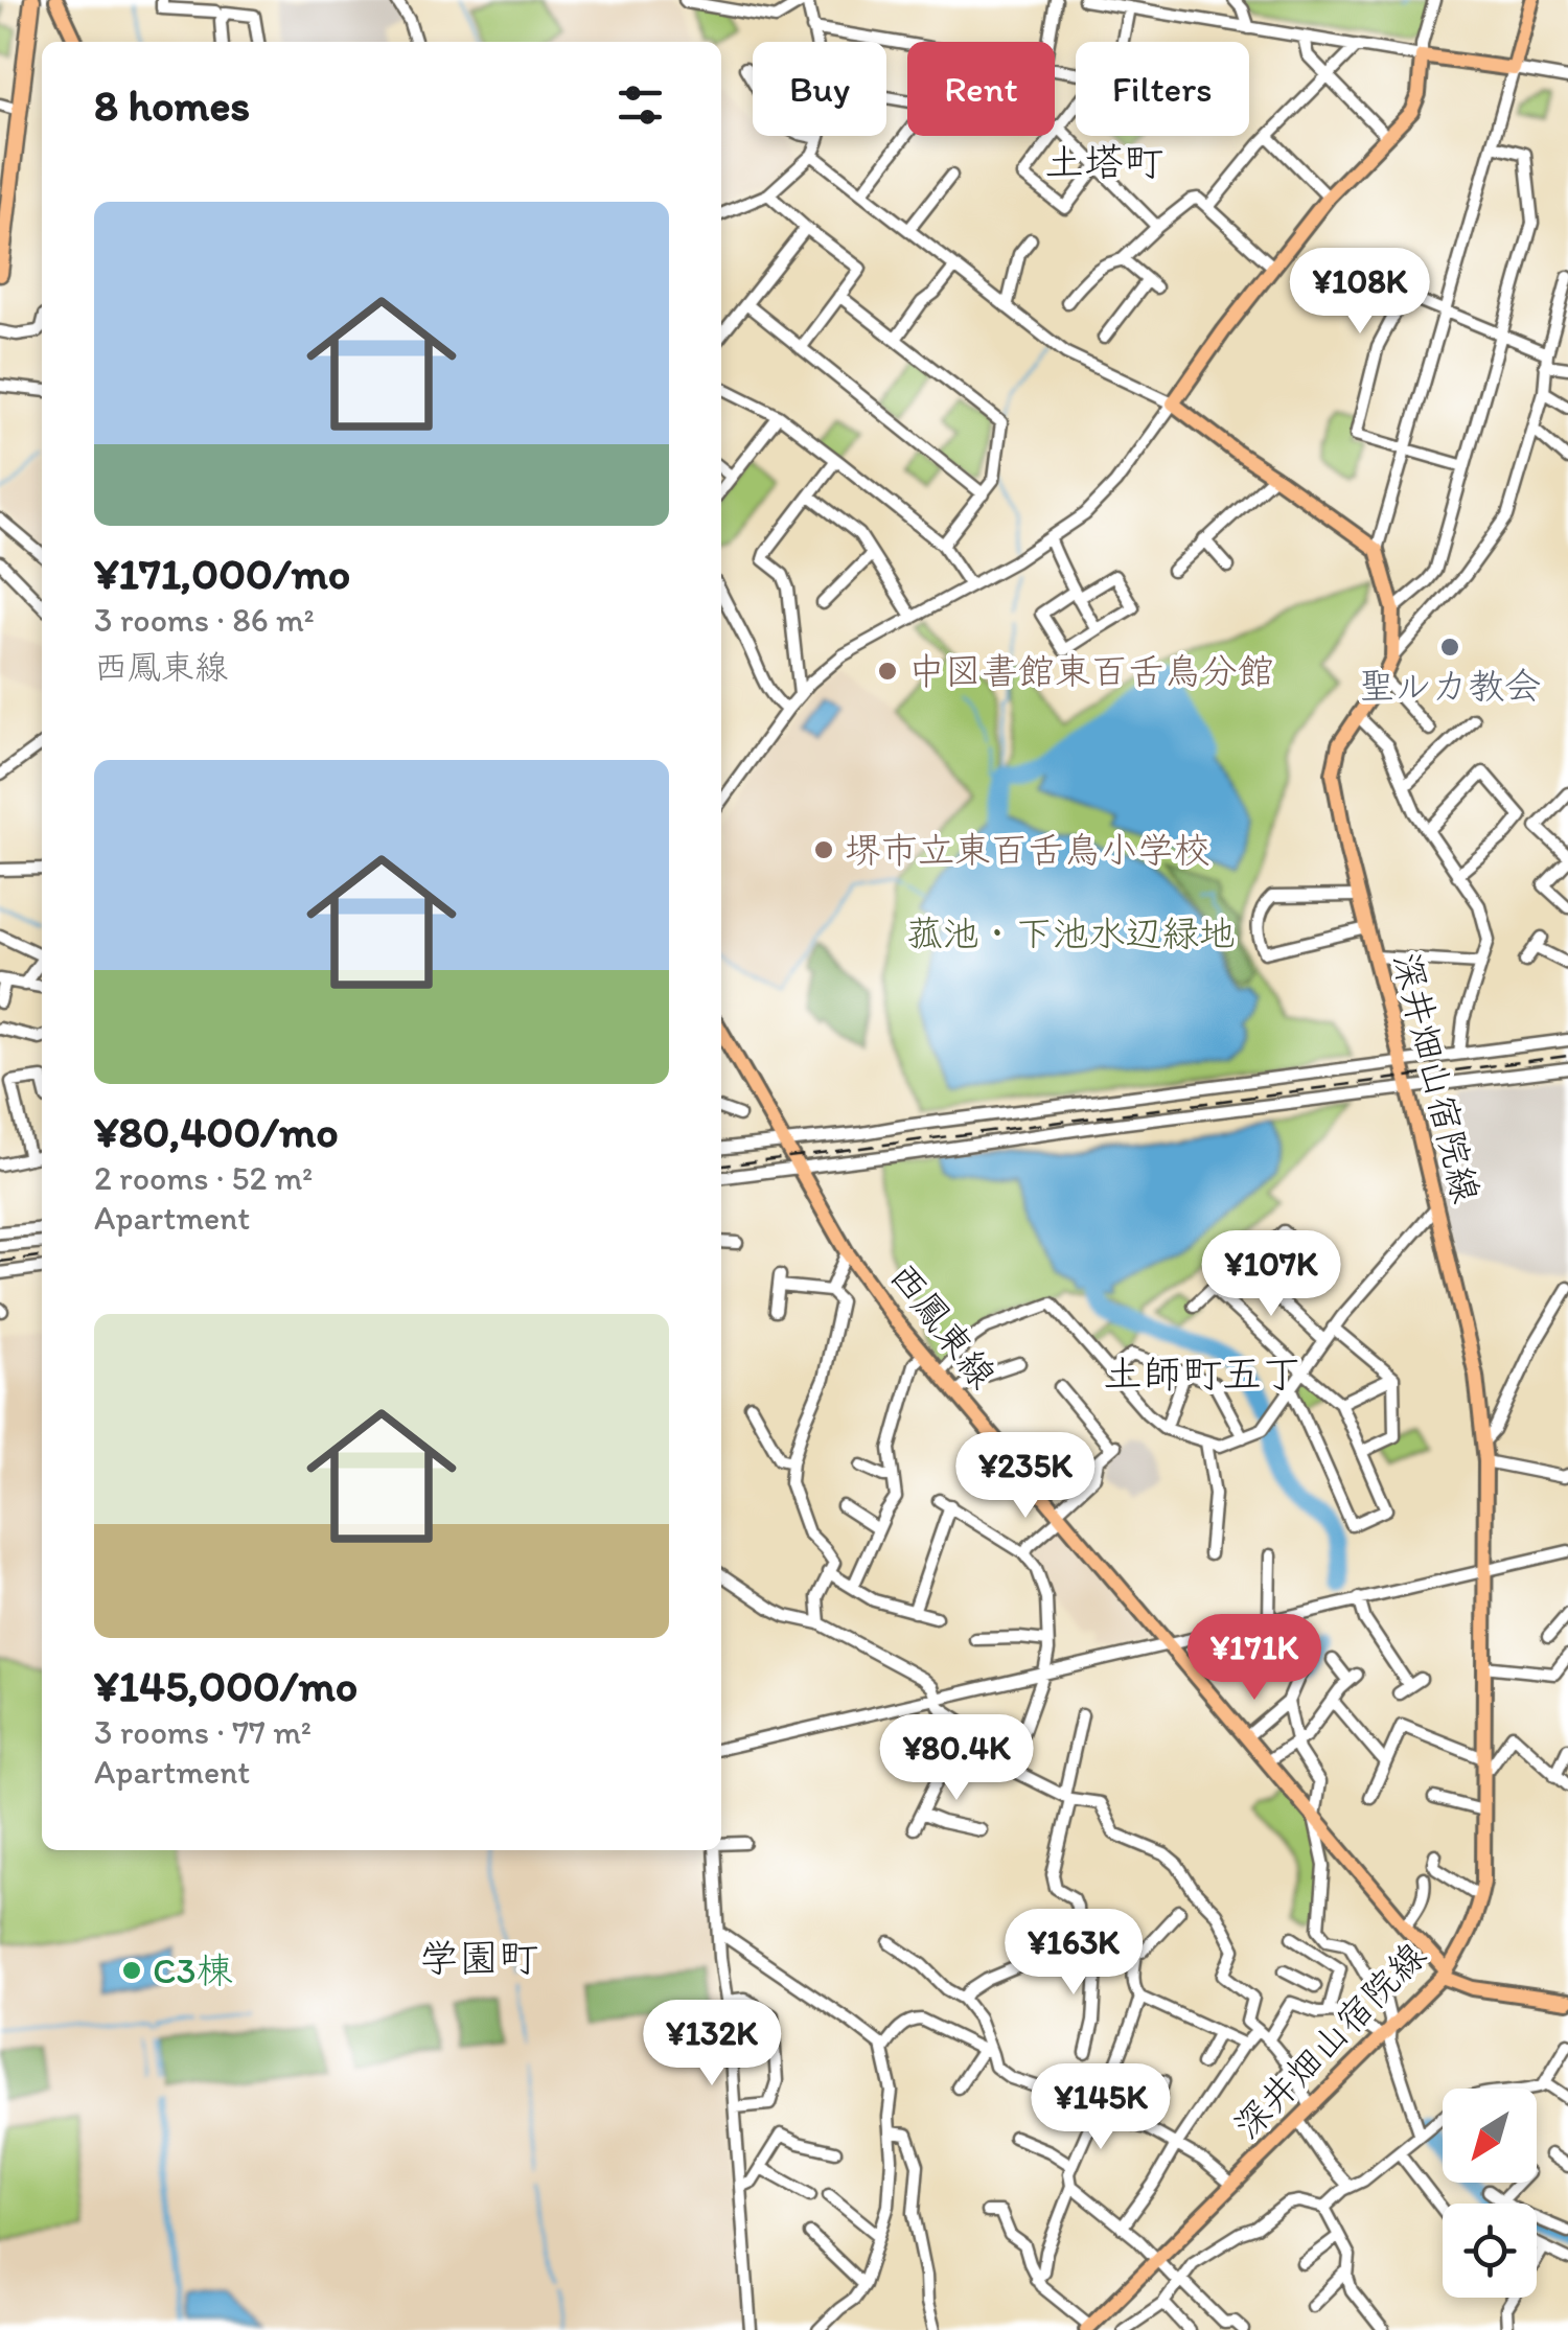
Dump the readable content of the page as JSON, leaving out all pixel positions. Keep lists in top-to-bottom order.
{
  "streets": {
    "main road": ["深井畑山宿院線", "西鳳東線"]
  },
  "crossings": [
    ["深井畑山宿院線", "西鳳東線"]
  ],
  "districts": ["土塔町", "土師町五丁", "学園町"],
  "parks": ["菰池・下池水辺緑地"],
  "places": [
    "聖ルカ教会",
    "中図書館東百舌鳥分館",
    "堺市立東百舌鳥小学校",
    "C3棟"
  ],
  "north": "bottom left",
  "page": {
    "chip": ["Buy", "Rent", "Filters"],
    "heading": "8 homes",
    "list": [
      {
        "name": "¥171,000/mo",
        "note": "3 rooms · 86 m² · 西鳳東線"
      },
      {
        "name": "¥80,400/mo",
        "note": "2 rooms · 52 m² · Apartment"
      },
      {
        "name": "¥145,000/mo",
        "note": "3 rooms · 77 m² · Apartment"
      }
    ],
    "price": [
      "¥108K",
      "¥107K",
      "¥235K",
      "¥171K",
      "¥80.4K",
      "¥163K",
      "¥132K",
      "¥145K"
    ]
  }
}
